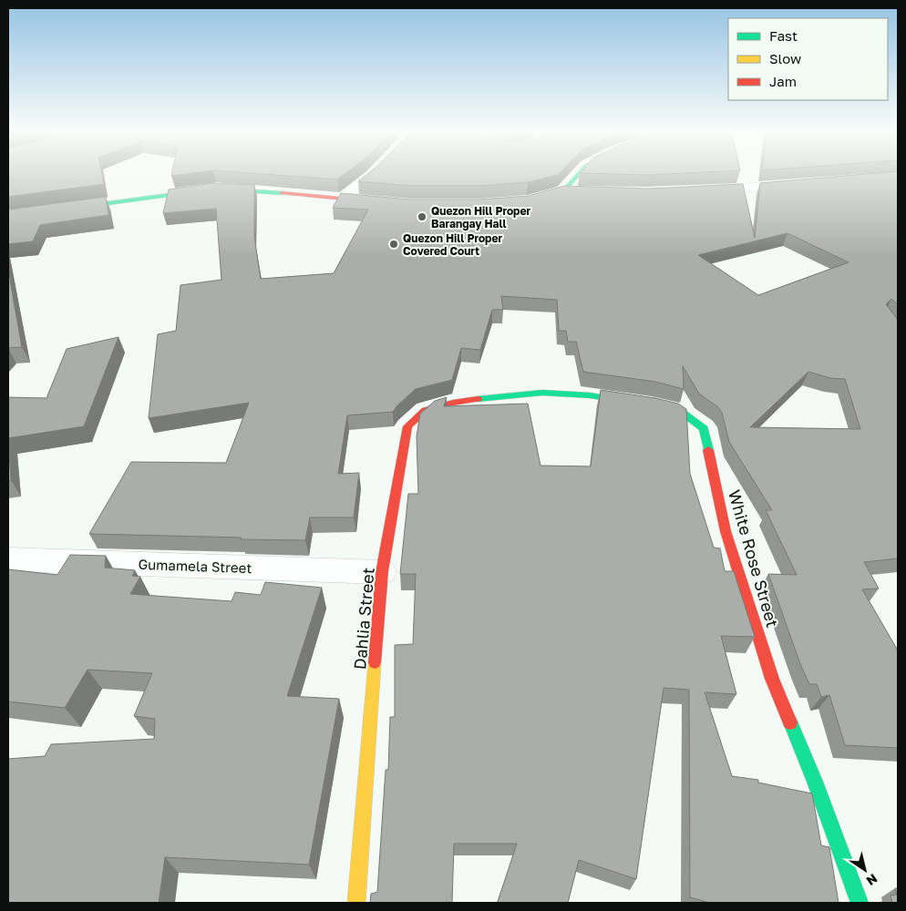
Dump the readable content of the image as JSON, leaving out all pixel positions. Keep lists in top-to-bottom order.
{
  "streets": {
    "street": ["White Rose Street", "Gumamela Street", "Dahlia Street"]
  },
  "crossings": [
    ["White Rose Street", "Dahlia Street"],
    ["Gumamela Street", "Dahlia Street"]
  ],
  "places": ["Quezon Hill Proper Barangay Hall", "Quezon Hill Proper Covered Court"],
  "legend": ["Fast", "Slow", "Jam"],
  "north": "bottom right"
}
